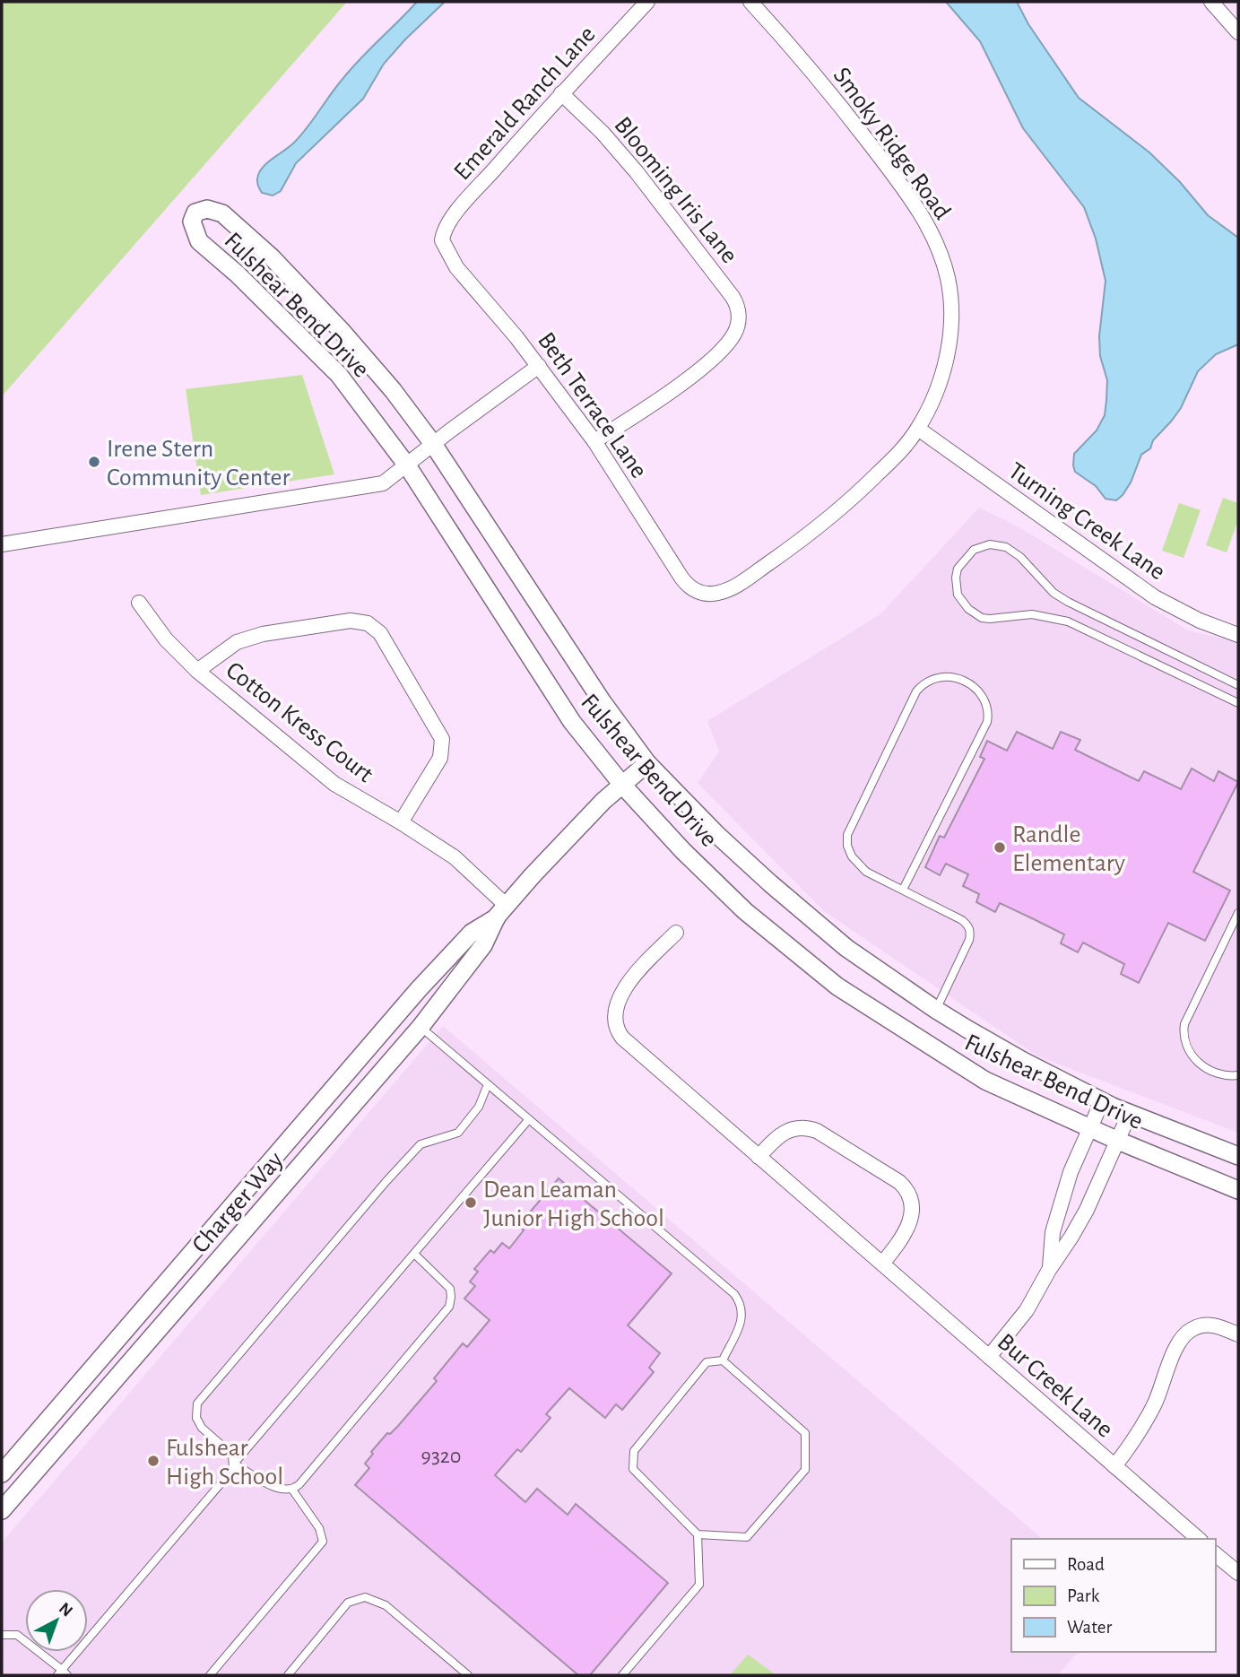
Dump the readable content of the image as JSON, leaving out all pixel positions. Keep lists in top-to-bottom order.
{
  "streets": {
    "street": [
      "Emerald Ranch Lane",
      "Smoky Ridge Road",
      "Blooming Iris Lane",
      "Fulshear Bend Drive",
      "Beth Terrace Lane",
      "Turning Creek Lane",
      "Cotton Kress Court",
      "Charger Way",
      "Bur Creek Lane"
    ]
  },
  "crossings": [
    ["Emerald Ranch Lane", "Blooming Iris Lane"],
    ["Emerald Ranch Lane", "Beth Terrace Lane"],
    ["Smoky Ridge Road", "Beth Terrace Lane"],
    ["Smoky Ridge Road", "Turning Creek Lane"],
    ["Blooming Iris Lane", "Beth Terrace Lane"],
    ["Fulshear Bend Drive", "Charger Way"],
    ["Cotton Kress Court", "Charger Way"]
  ],
  "places": [
    "Irene Stern Community Center",
    "Randle Elementary",
    "Dean Leaman Junior High School",
    "Fulshear High School"
  ],
  "house_numbers": ["9320"],
  "legend": ["Road", "Park", "Water"],
  "north": "top right"
}
